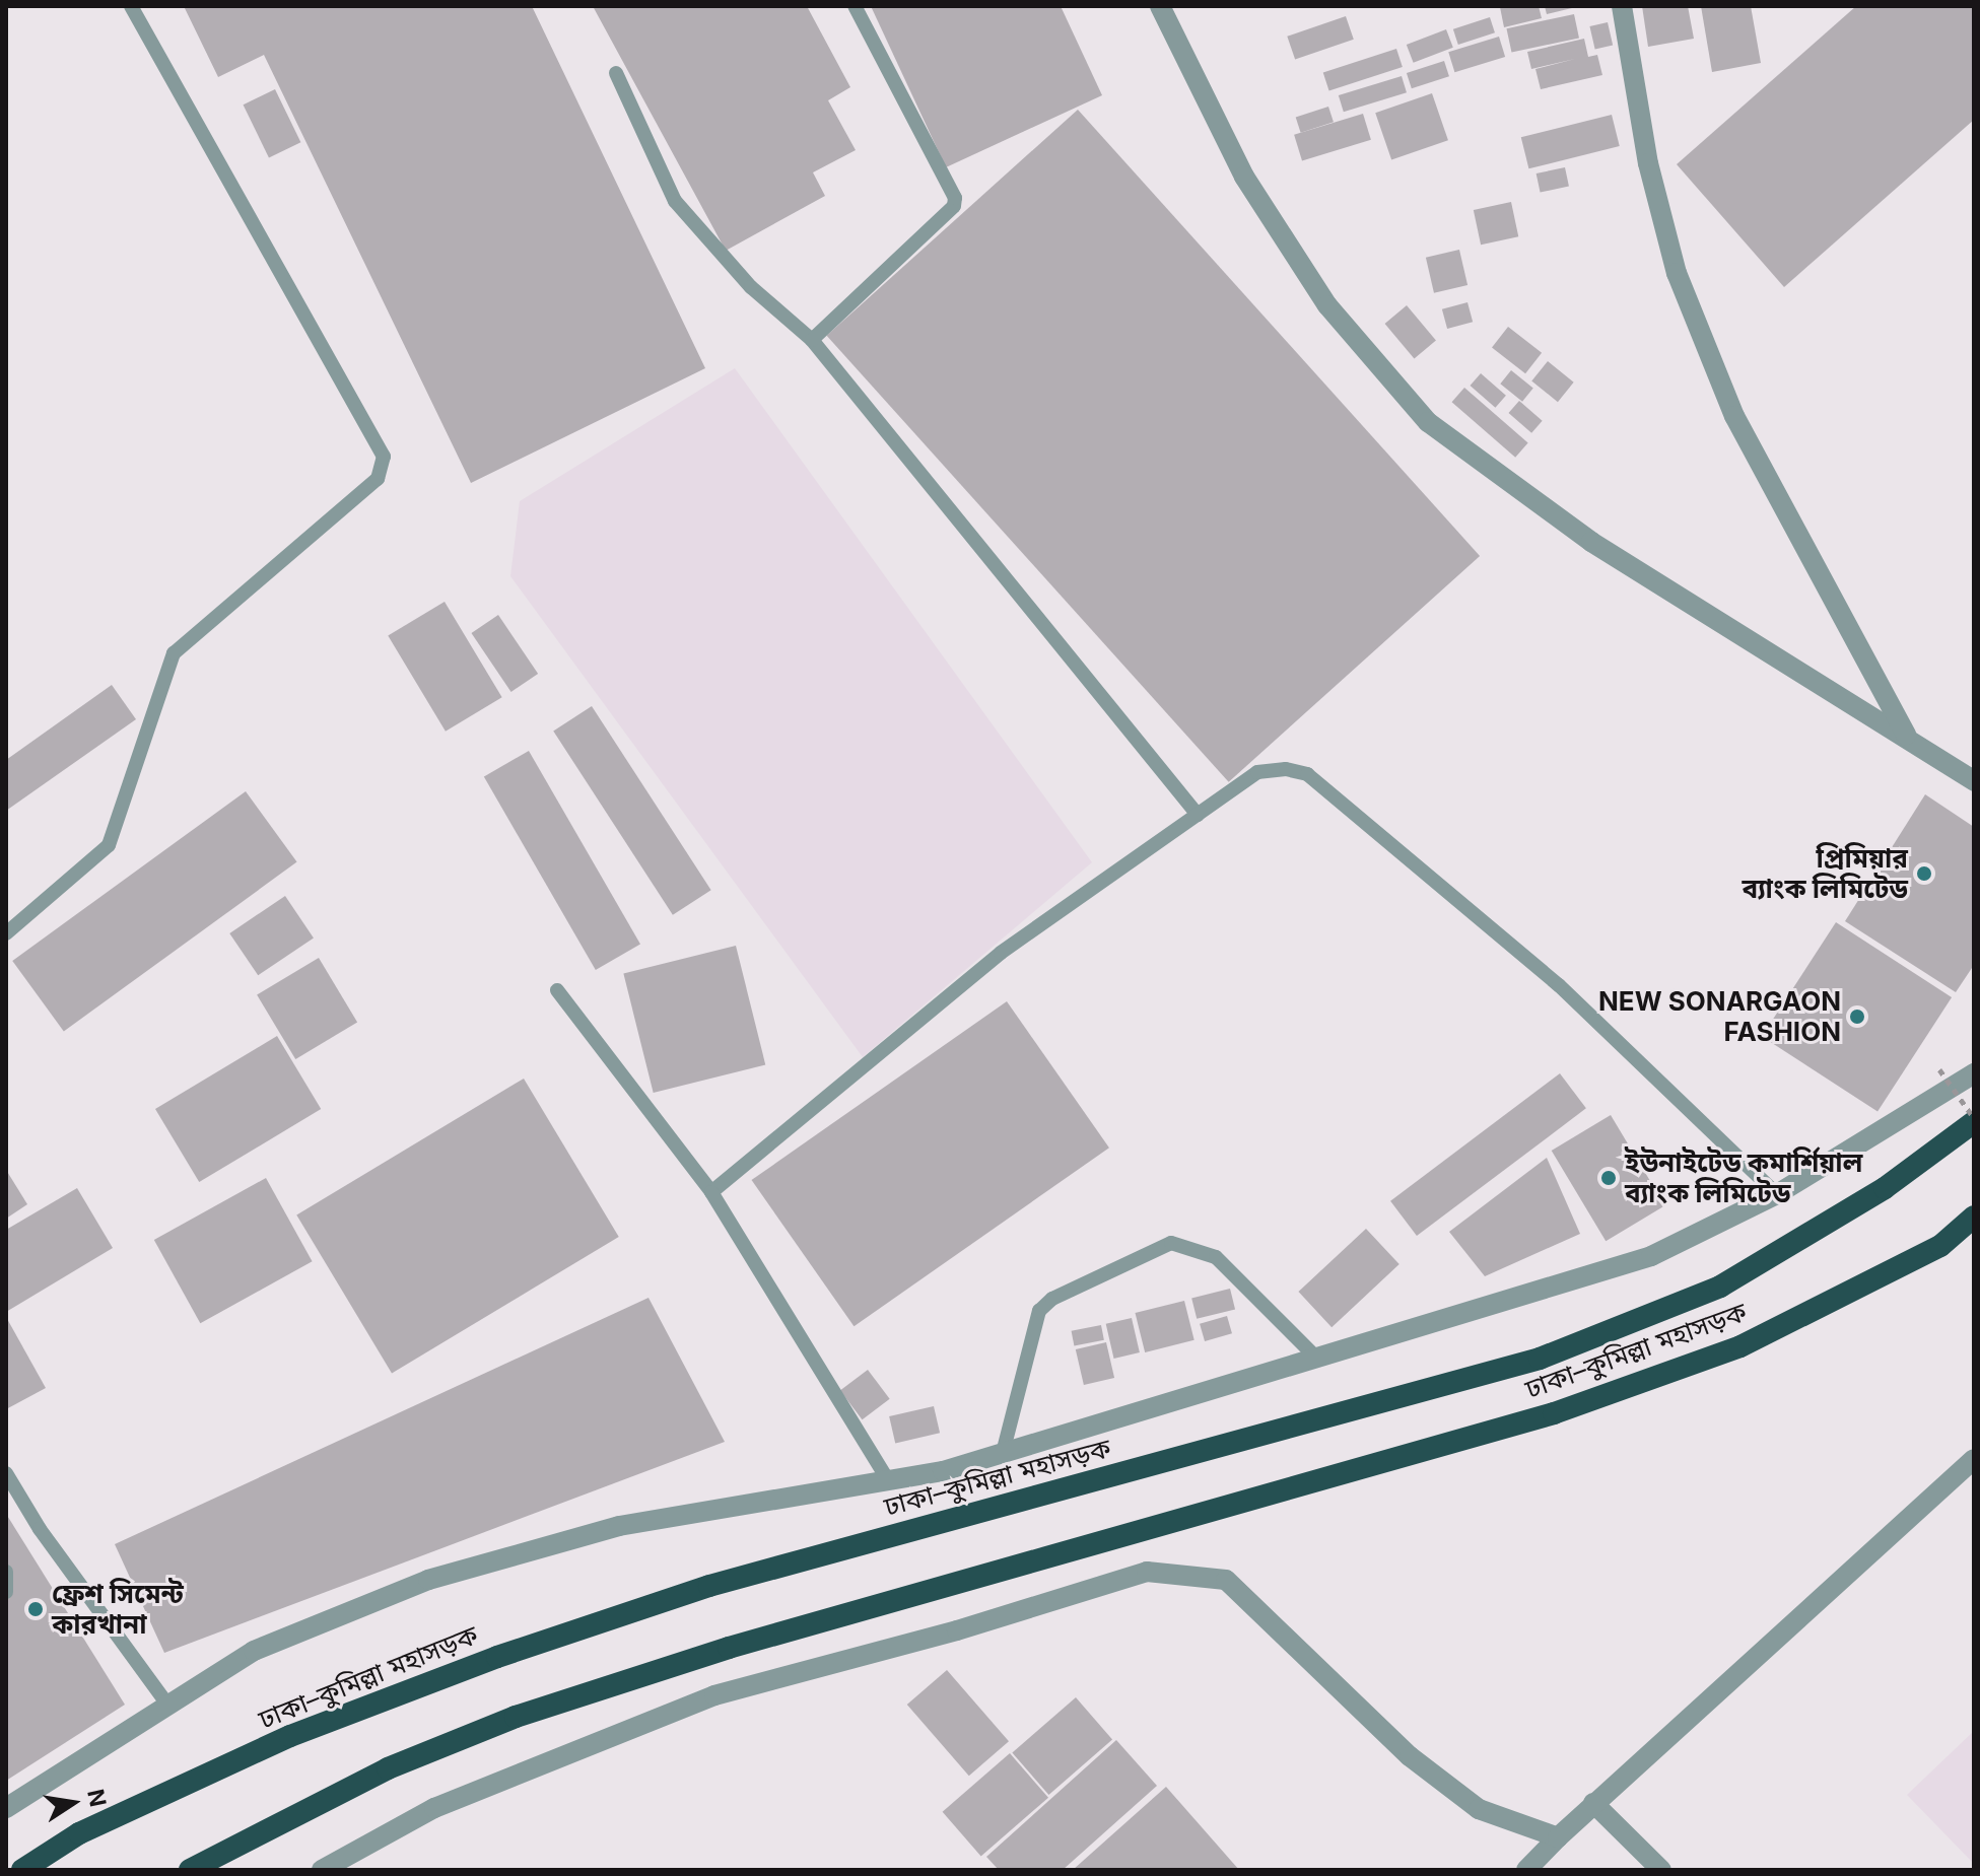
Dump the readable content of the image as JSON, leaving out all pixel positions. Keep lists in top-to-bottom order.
{
  "streets": {
    "highway": ["ঢাকা–কুমিল্লা মহাসড়ক"]
  },
  "places": [
    "প্রিমিয়ার ব্যাংক লিমিটেড",
    "NEW SONARGAON FASHION",
    "ইউনাইটেড কমার্শিয়াল ব্যাংক লিমিটেড",
    "ফ্রেশ সিমেন্ট কারখানা"
  ],
  "north": "right"
}
